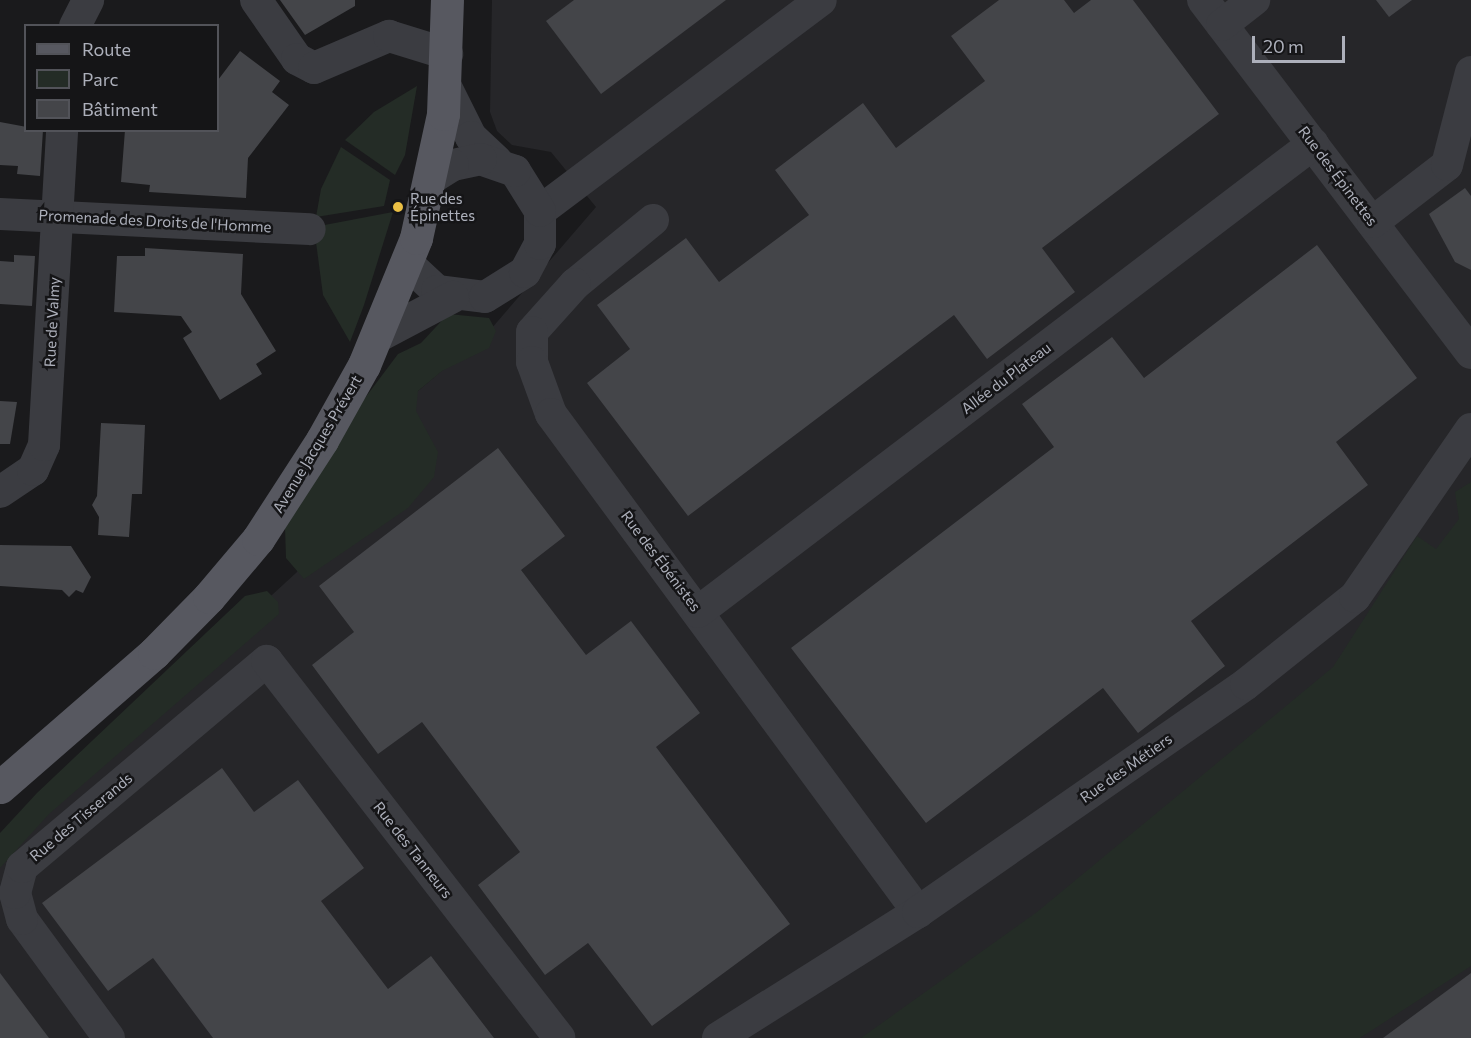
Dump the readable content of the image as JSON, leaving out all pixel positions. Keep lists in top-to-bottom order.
{
  "streets": {
    "main road": ["Avenue Jacques Prévert"],
    "street": [
      "Rue des Épinettes",
      "Promenade des Droits de l'Homme",
      "Rue de Valmy",
      "Allée du Plateau",
      "Rue des Ébénistes",
      "Rue des Métiers",
      "Rue des Tisserands",
      "Rue des Tanneurs"
    ]
  },
  "crossings": [
    ["Rue des Épinettes", "Allée du Plateau"],
    ["Promenade des Droits de l'Homme", "Rue de Valmy"],
    ["Allée du Plateau", "Rue des Ébénistes"],
    ["Rue des Ébénistes", "Rue des Métiers"],
    ["Rue des Tisserands", "Rue des Tanneurs"]
  ],
  "places": ["Rue des Épinettes"],
  "legend": ["Route", "Parc", "Bâtiment"],
  "scale_bar": "20 m"
}
